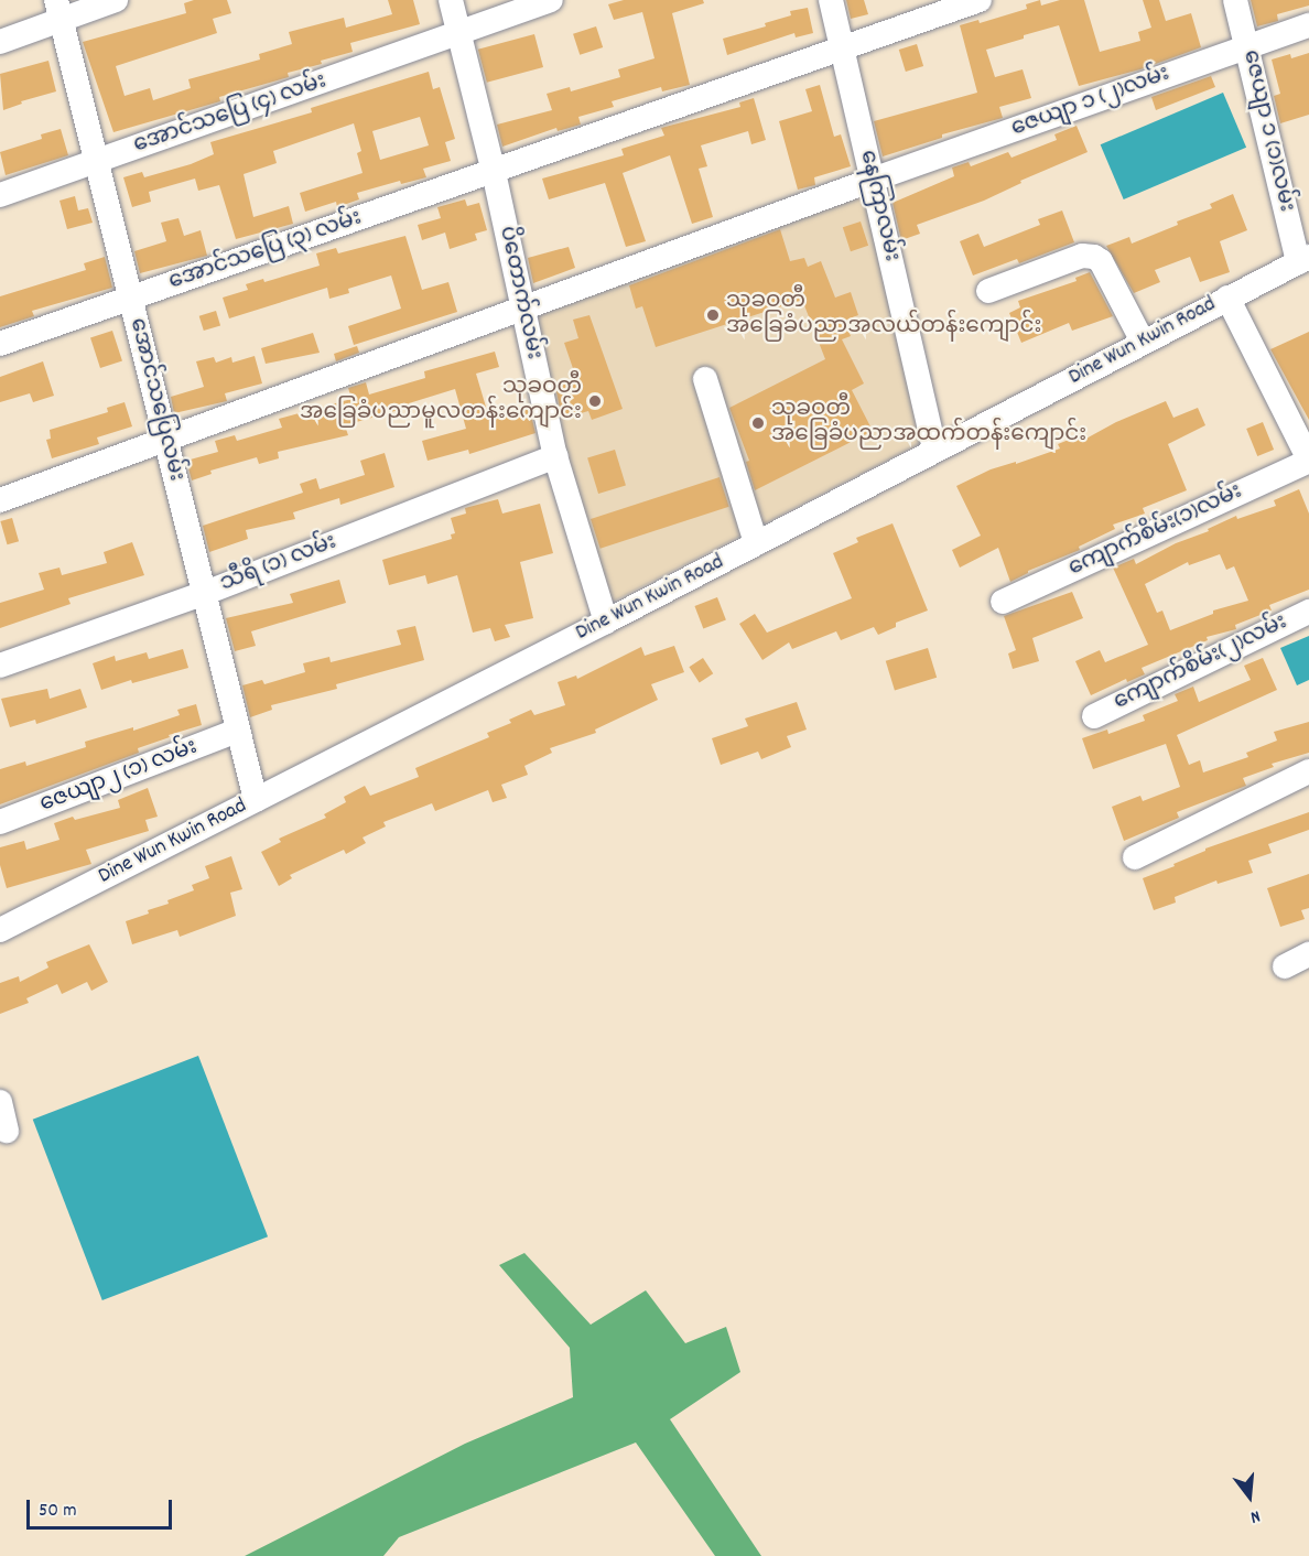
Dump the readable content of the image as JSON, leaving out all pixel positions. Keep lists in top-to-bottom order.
{
  "streets": {
    "street": [
      "ဇေယျာ ၁ (၂)လမ်း",
      "အောင်သပြေ (၄) လမ်း",
      "ဇေယျာ ၁ (၁)လမ်း",
      "နေကြာလမ်း",
      "အောင်သပြေ (၃) လမ်း",
      "ပိတောက်လမ်း",
      "Dine Wun Kwin Road",
      "အောင်သပြေလမ်း",
      "ကျောက်စိမ်း(၁)လမ်း",
      "သီရိ (၁) လမ်း",
      "ကျောက်စိမ်း(၂)လမ်း",
      "ဇေယျာ၂ (၁) လမ်း"
    ]
  },
  "crossings": [
    ["ဇေယျာ ၁ (၂)လမ်း", "ဇေယျာ ၁ (၁)လမ်း"],
    ["ဇေယျာ ၁ (၂)လမ်း", "နေကြာလမ်း"],
    ["ဇေယျာ ၁ (၂)လမ်း", "ပိတောက်လမ်း"],
    ["ဇေယျာ ၁ (၂)လမ်း", "အောင်သပြေလမ်း"],
    ["အောင်သပြေ (၄) လမ်း", "ပိတောက်လမ်း"],
    ["အောင်သပြေ (၄) လမ်း", "အောင်သပြေလမ်း"],
    ["ဇေယျာ ၁ (၁)လမ်း", "Dine Wun Kwin Road"],
    ["နေကြာလမ်း", "အောင်သပြေ (၃) လမ်း"],
    ["နေကြာလမ်း", "Dine Wun Kwin Road"],
    ["အောင်သပြေ (၃) လမ်း", "ပိတောက်လမ်း"],
    ["အောင်သပြေ (၃) လမ်း", "အောင်သပြေလမ်း"],
    ["ပိတောက်လမ်း", "Dine Wun Kwin Road"],
    ["ပိတောက်လမ်း", "သီရိ (၁) လမ်း"],
    ["Dine Wun Kwin Road", "အောင်သပြေလမ်း"],
    ["အောင်သပြေလမ်း", "သီရိ (၁) လမ်း"],
    ["အောင်သပြေလမ်း", "ဇေယျာ၂ (၁) လမ်း"]
  ],
  "places": ["သုခဝတီ အခြေခံပညာအလယ်တန်းကျောင်း", "သုခဝတီ အခြေခံပညာမူလတန်းကျောင်း", "သုခဝတီ အခြေခံပညာအထက်တန်းကျောင်း"],
  "scale_bar": "50 m",
  "north": "bottom"
}
